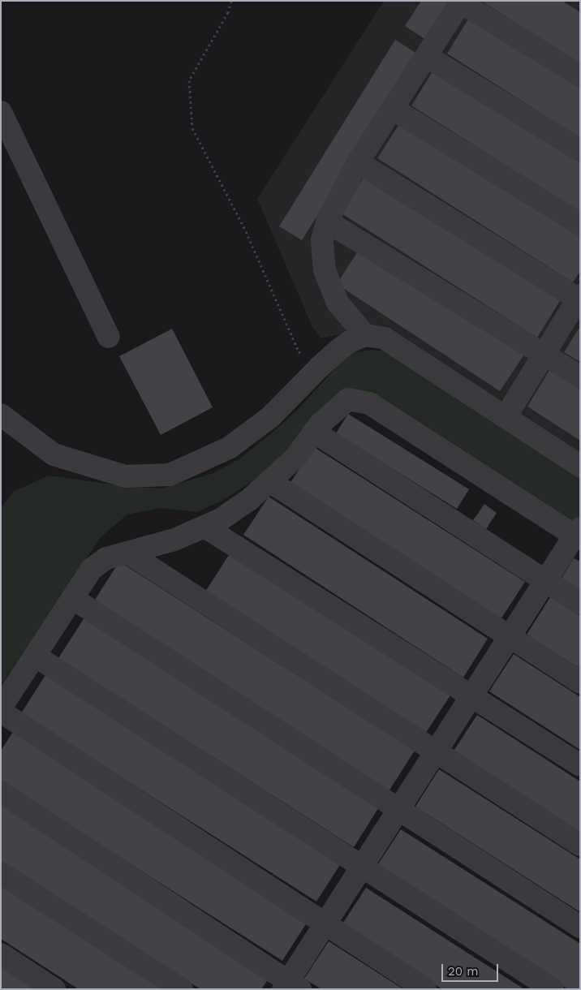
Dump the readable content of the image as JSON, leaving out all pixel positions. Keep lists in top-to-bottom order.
{
  "scale_bar": "20 m"
}
